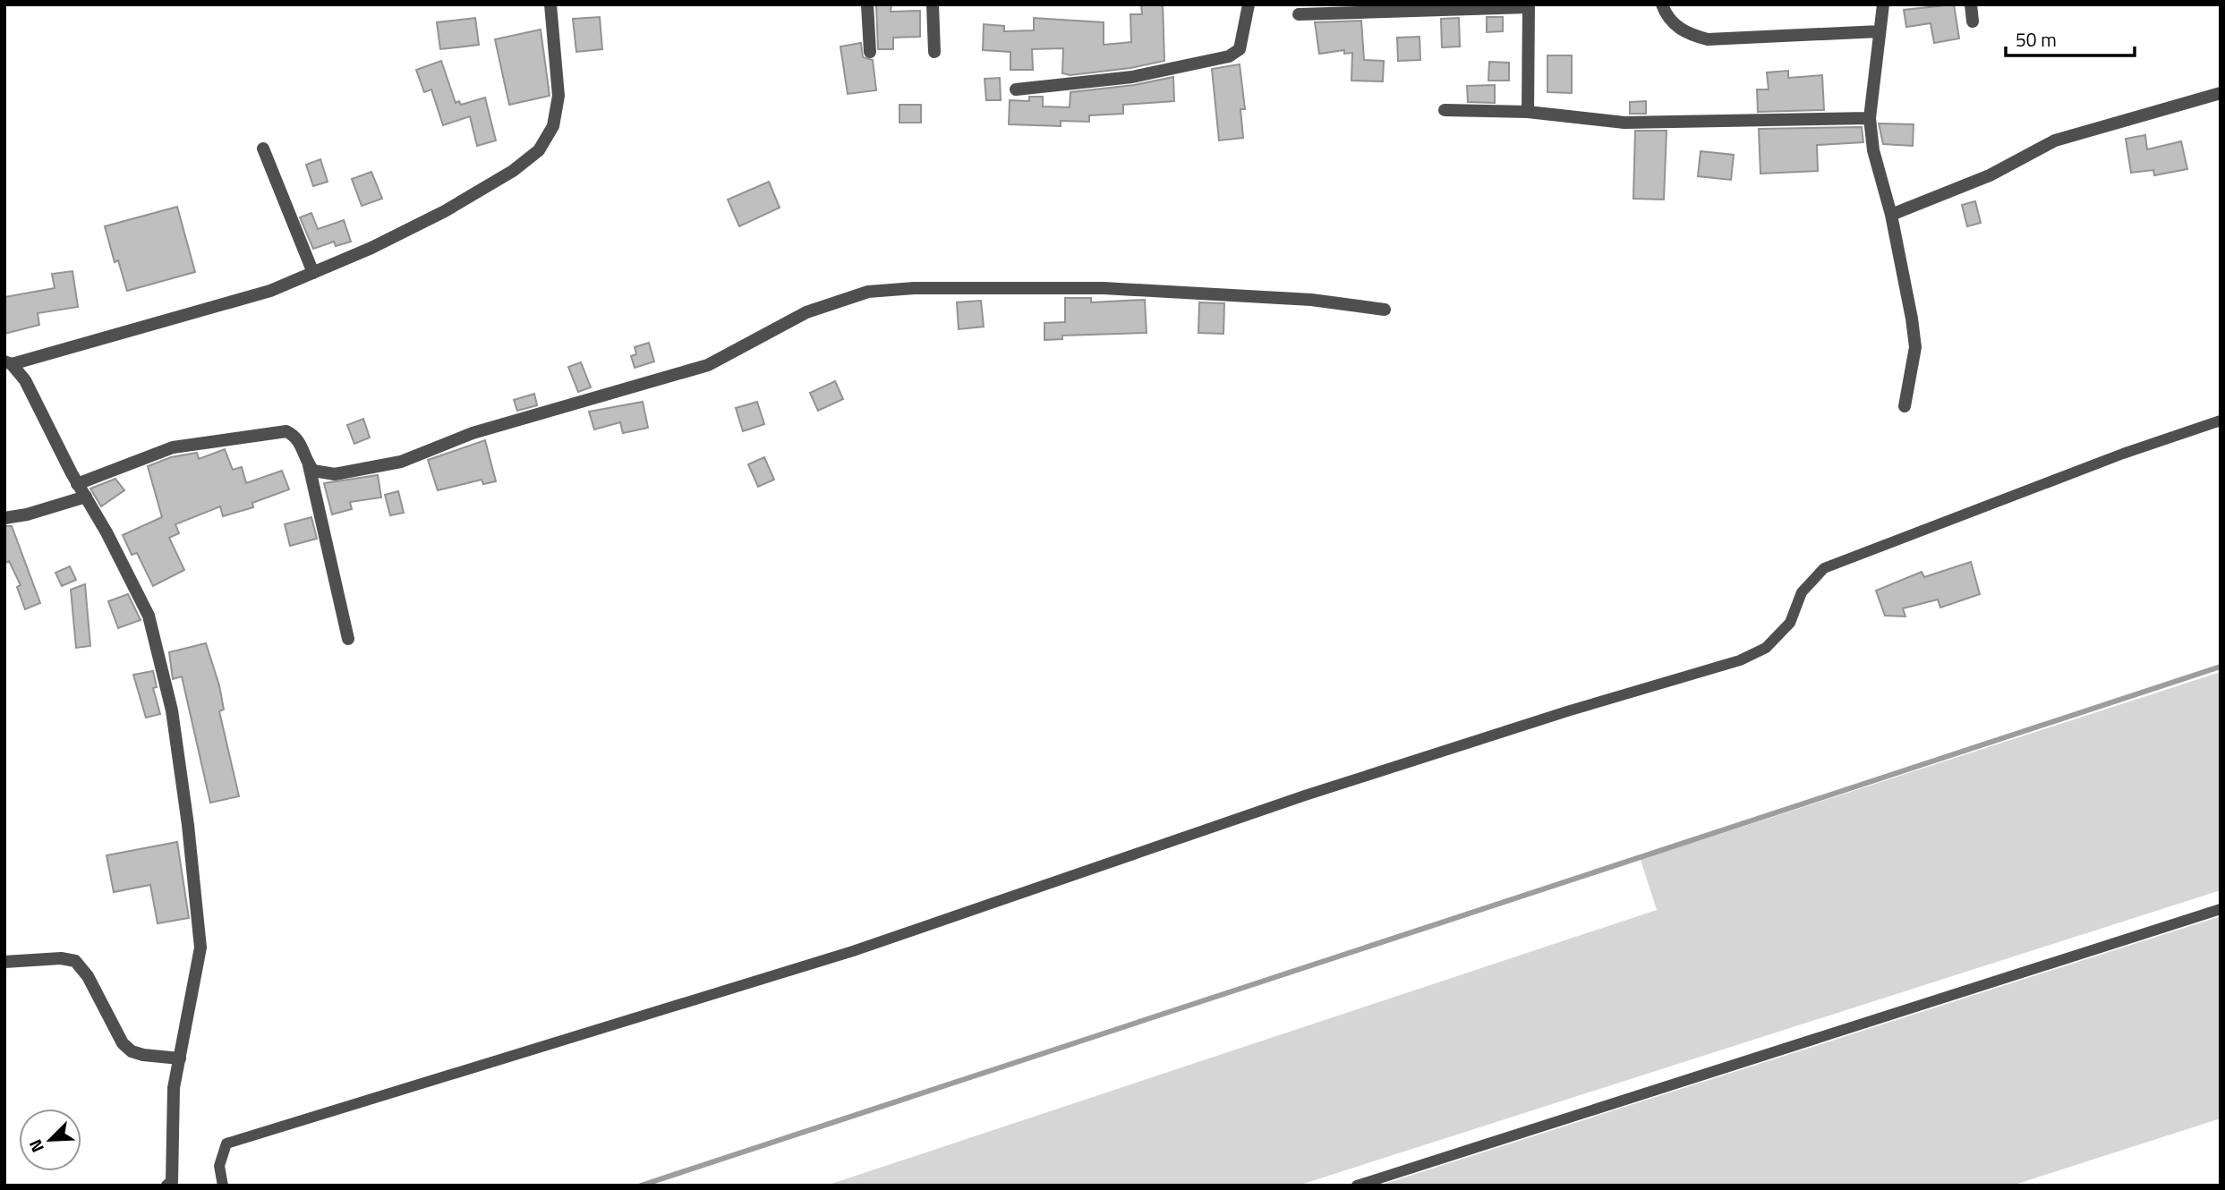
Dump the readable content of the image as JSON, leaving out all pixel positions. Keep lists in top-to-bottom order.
{
  "scale_bar": "50 m",
  "north": "bottom left"
}
